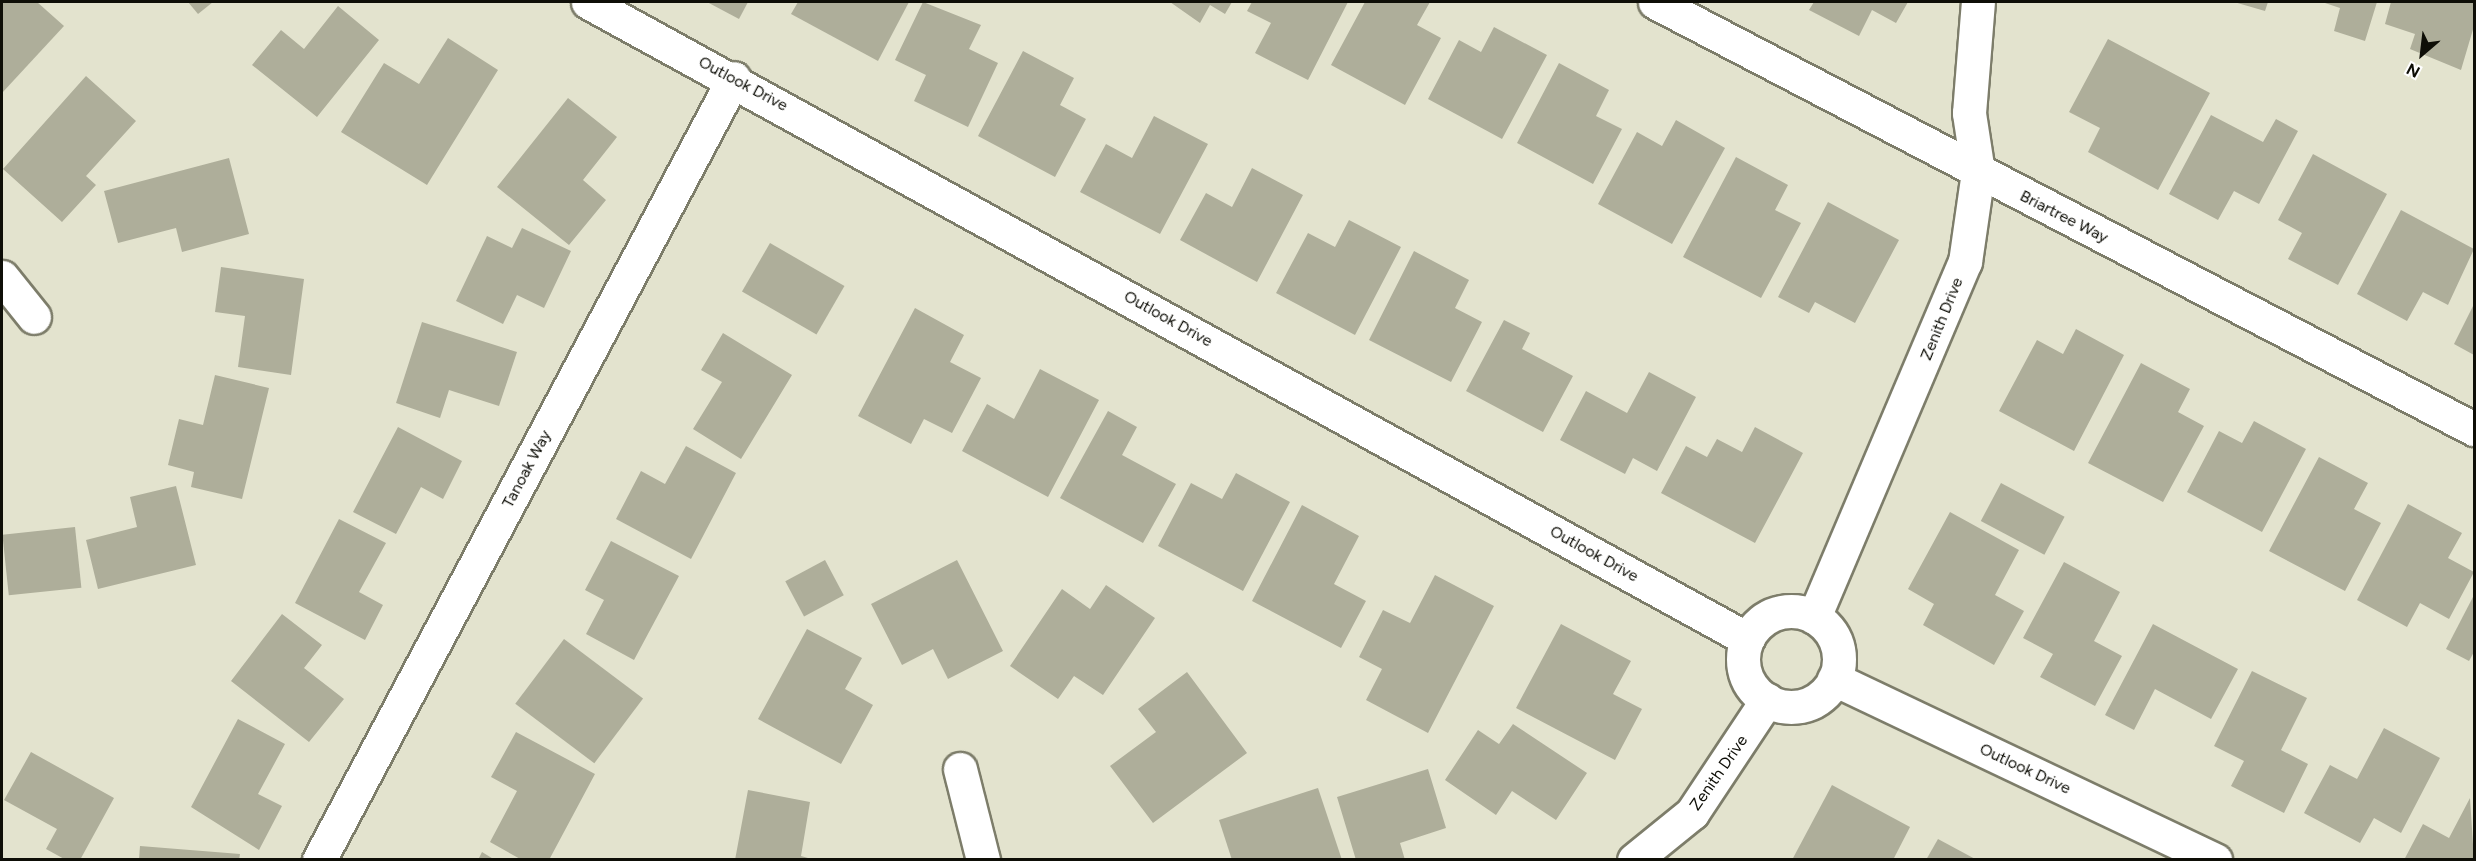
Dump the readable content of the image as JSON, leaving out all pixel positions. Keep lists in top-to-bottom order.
{
  "streets": {
    "street": [
      "Outlook Drive",
      "Briartree Way",
      "Zenith Drive",
      "Tanoak Way"
    ]
  },
  "crossings": [
    ["Outlook Drive", "Zenith Drive"],
    ["Outlook Drive", "Tanoak Way"],
    ["Briartree Way", "Zenith Drive"]
  ],
  "north": "bottom left"
}
